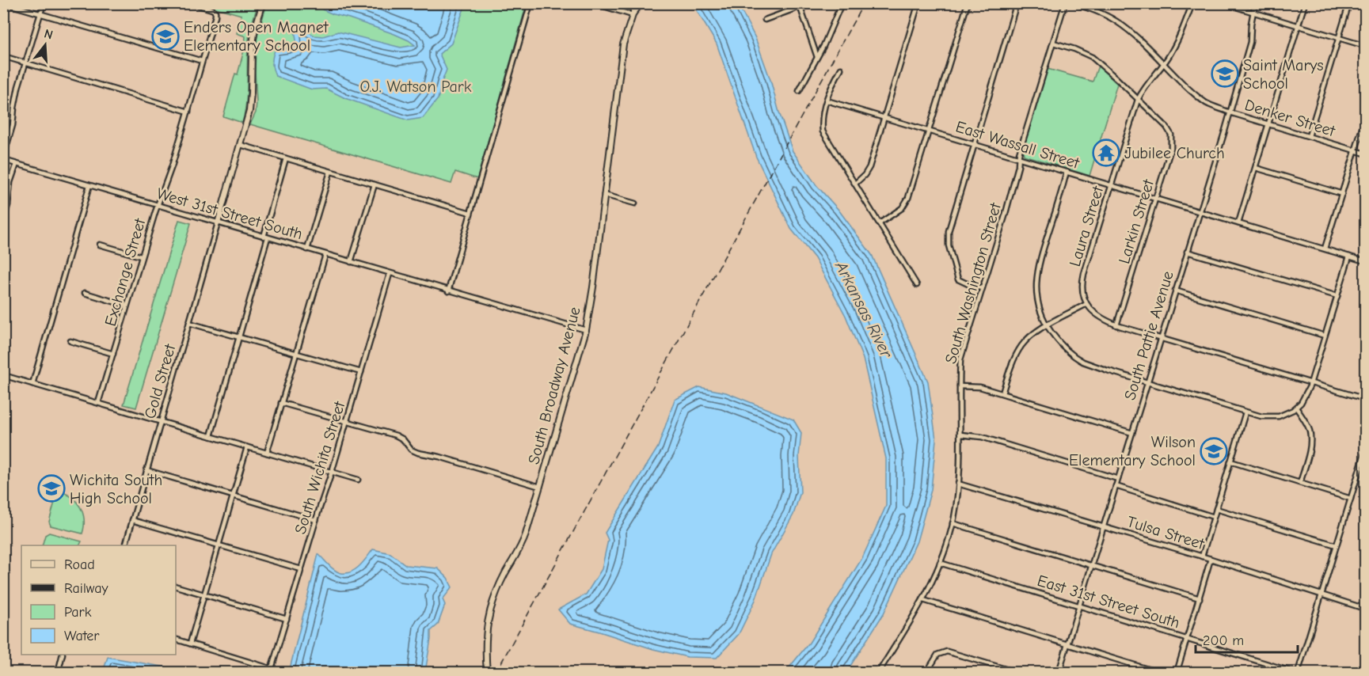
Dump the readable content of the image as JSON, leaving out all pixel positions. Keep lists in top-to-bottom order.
{
  "streets": {
    "main road": ["South Broadway Avenue"],
    "street": [
      "Denker Street",
      "East Wassall Street",
      "West 31st Street South",
      "Larkin Street",
      "Laura Street",
      "Exchange Street",
      "South Washington Street",
      "South Pattie Avenue",
      "Gold Street",
      "South Wichita Street",
      "Tulsa Street",
      "East 31st Street South"
    ]
  },
  "crossings": [
    ["Denker Street", "Laura Street"],
    ["Denker Street", "South Pattie Avenue"],
    ["East Wassall Street", "Larkin Street"],
    ["East Wassall Street", "Laura Street"],
    ["East Wassall Street", "South Washington Street"],
    ["East Wassall Street", "South Pattie Avenue"],
    ["West 31st Street South", "Exchange Street"],
    ["West 31st Street South", "Gold Street"],
    ["West 31st Street South", "South Wichita Street"],
    ["Larkin Street", "Laura Street"],
    ["Larkin Street", "South Washington Street"],
    ["South Washington Street", "Tulsa Street"],
    ["South Washington Street", "East 31st Street South"],
    ["South Pattie Avenue", "Tulsa Street"],
    ["South Pattie Avenue", "East 31st Street South"]
  ],
  "water": ["Arkansas River"],
  "parks": ["O.J. Watson Park"],
  "places": {
    "school or university": [
      "Enders Open Magnet Elementary School",
      "Saint Marys School",
      "Wilson Elementary School",
      "Wichita South High School"
    ],
    "temple": ["Jubilee Church"]
  },
  "legend": [
    "Road",
    "Railway",
    "Park",
    "Water"
  ],
  "scale_bar": "200 m",
  "north": "top"
}
